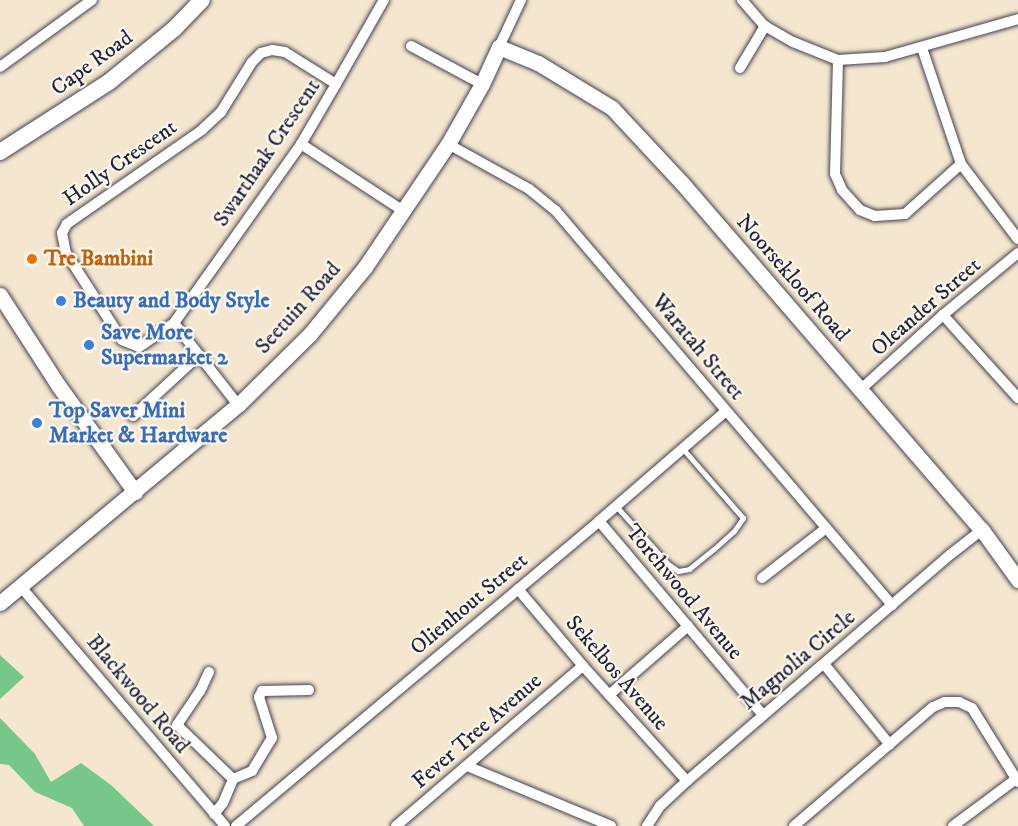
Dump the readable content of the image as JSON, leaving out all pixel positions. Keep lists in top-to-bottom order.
{
  "streets": {
    "main road": ["Cape Road"],
    "street": [
      "Swarthaak Crescent",
      "Holly Crescent",
      "Noorsekloof Road",
      "Oleander Street",
      "Seetuin Road",
      "Waratah Street",
      "Torchwood Avenue",
      "Olienhout Street",
      "Magnolia Circle",
      "Sekelbos Avenue",
      "Blackwood Road",
      "Fever Tree Avenue"
    ]
  },
  "crossings": [
    ["Swarthaak Crescent", "Holly Crescent"],
    ["Noorsekloof Road", "Oleander Street"],
    ["Noorsekloof Road", "Seetuin Road"],
    ["Noorsekloof Road", "Magnolia Circle"],
    ["Seetuin Road", "Waratah Street"],
    ["Seetuin Road", "Blackwood Road"],
    ["Waratah Street", "Olienhout Street"],
    ["Waratah Street", "Magnolia Circle"],
    ["Torchwood Avenue", "Olienhout Street"],
    ["Torchwood Avenue", "Magnolia Circle"],
    ["Olienhout Street", "Sekelbos Avenue"],
    ["Magnolia Circle", "Sekelbos Avenue"],
    ["Sekelbos Avenue", "Fever Tree Avenue"]
  ],
  "places": [
    "Tre Bambini",
    "Beauty and Body Style",
    "Save More Supermarket 2",
    "Top Saver Mini Market & Hardware"
  ]
}
